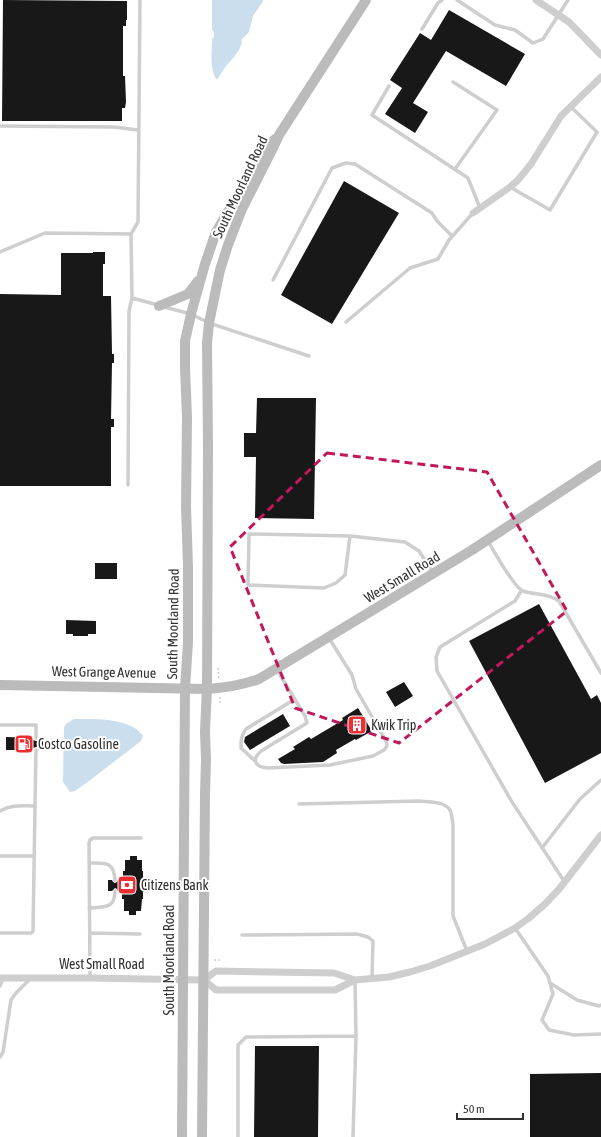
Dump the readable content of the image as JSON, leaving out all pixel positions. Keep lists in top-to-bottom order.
{
  "streets": {
    "main road": ["South Moorland Road", "West Small Road", "West Grange Avenue"]
  },
  "crossings": [
    ["South Moorland Road", "West Small Road"],
    ["South Moorland Road", "West Grange Avenue"],
    ["West Small Road", "West Grange Avenue"]
  ],
  "places": {
    "building": ["Kwik Trip"],
    "fuel station": ["Costco Gasoline"],
    "bank": ["Citizens Bank"]
  },
  "scale_bar": "50 m"
}
